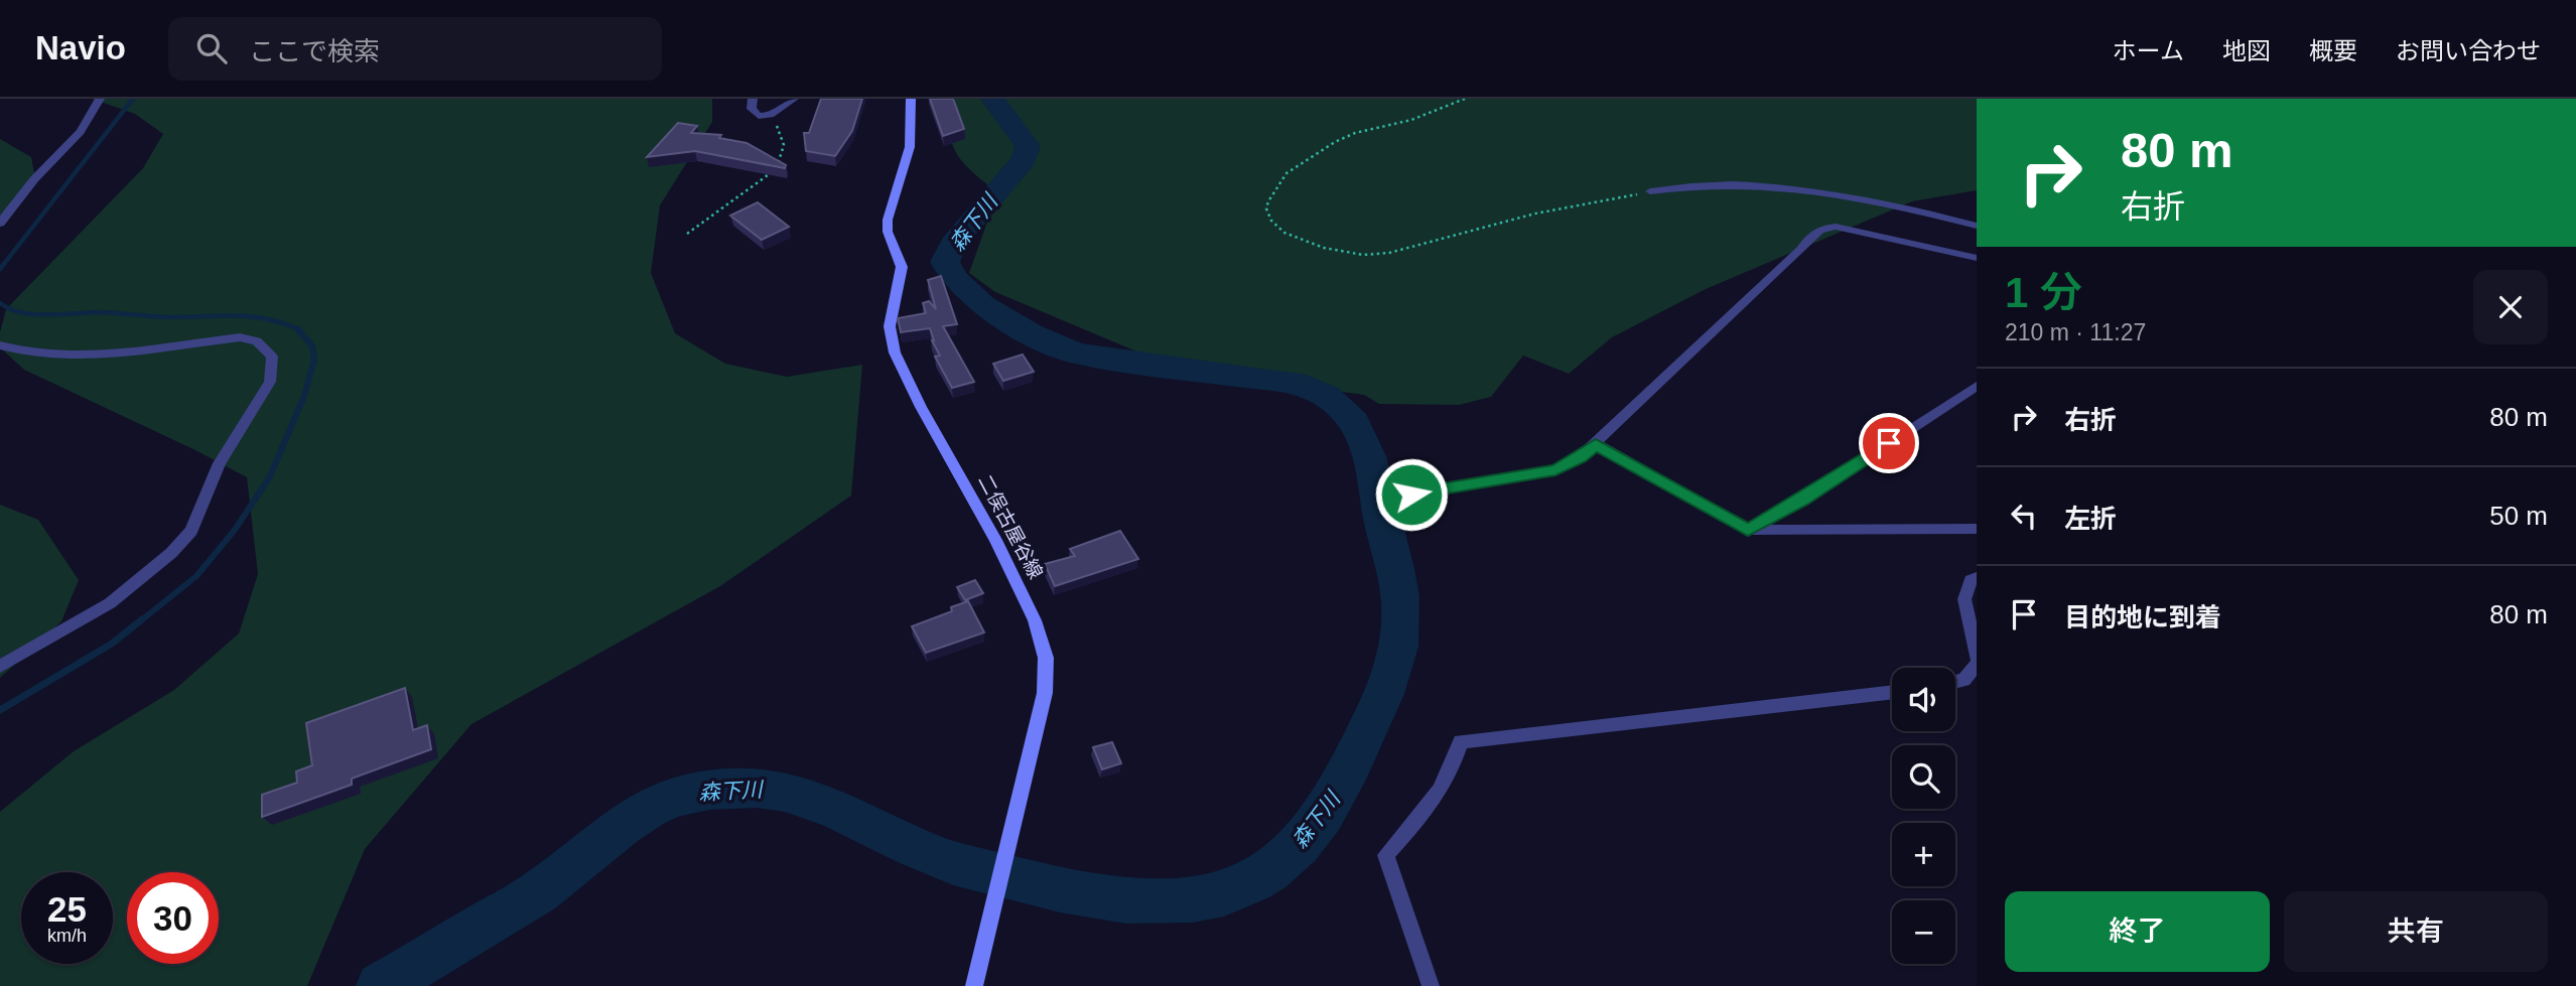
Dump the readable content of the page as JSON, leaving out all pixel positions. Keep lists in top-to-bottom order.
{
  "streets": {
    "main road": ["二俣古屋谷線"]
  },
  "water": ["森下川"],
  "page": {
    "header": "Navio",
    "search": "ここで検索",
    "nav": [
      "ホーム",
      "地図",
      "概要",
      "お問い合わせ"
    ],
    "turn": ["80 m", "右折"],
    "heading": ["1 分", "210 m · 11:27"],
    "list": [
      {
        "name": "右折",
        "value": "80 m"
      },
      {
        "name": "左折",
        "value": "50 m"
      },
      {
        "name": "目的地に到着",
        "value": "80 m"
      }
    ],
    "map_buttons": ["+", "−"],
    "speed": "25 km/h",
    "limit": "30",
    "buttons": ["終了", "共有"]
  }
}
